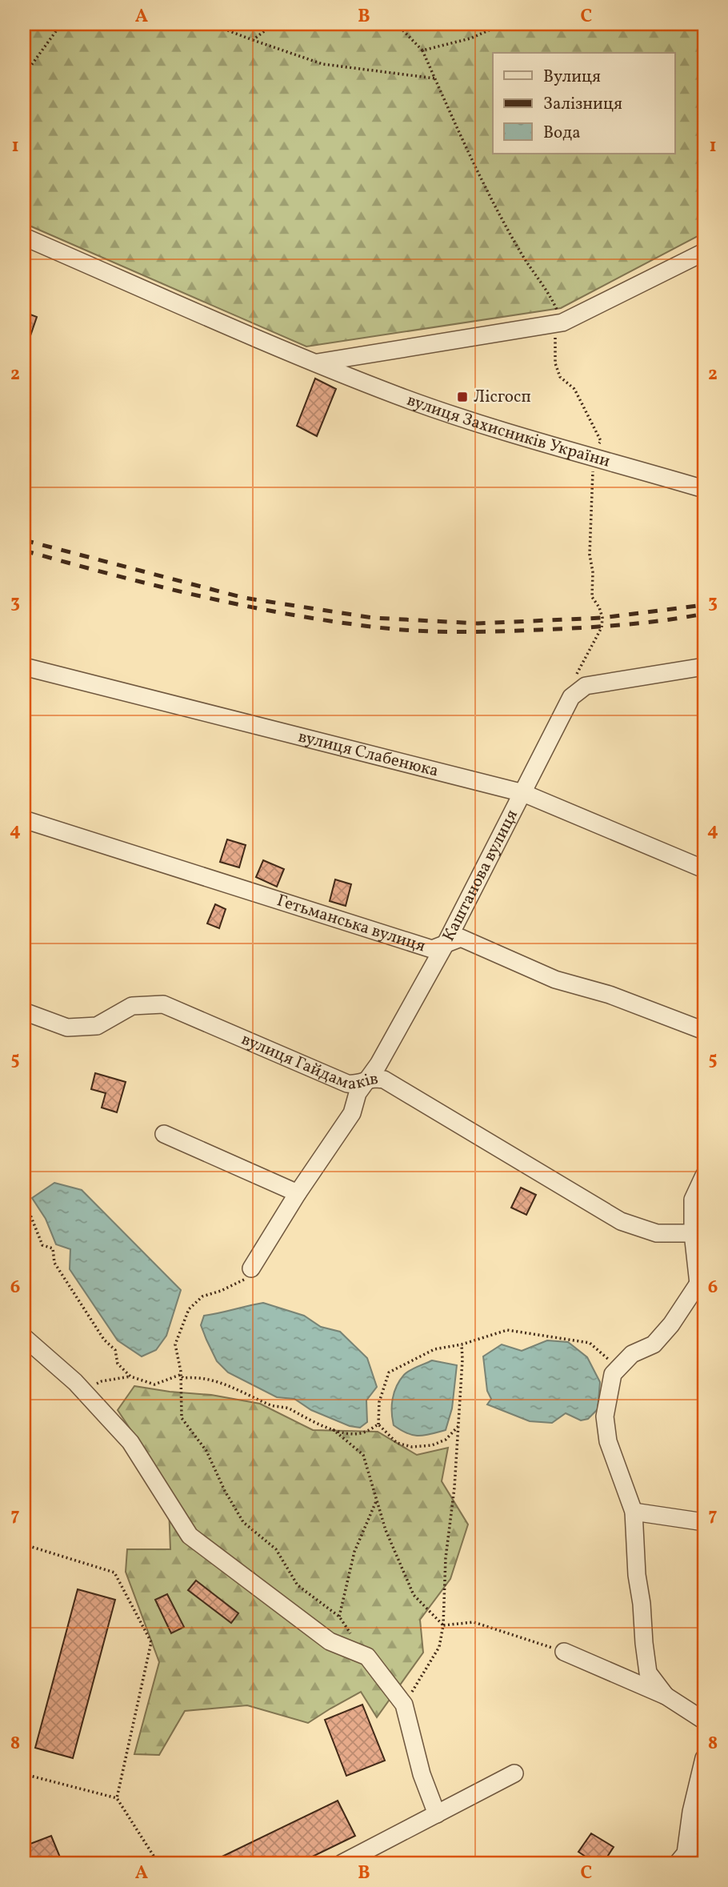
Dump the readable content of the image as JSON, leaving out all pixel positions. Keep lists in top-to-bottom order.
{
  "streets": {
    "street": [
      "вулиця Захисників України",
      "вулиця Слабенюка",
      "Каштанова вулиця",
      "Гетьманська вулиця",
      "вулиця Гайдамаків"
    ]
  },
  "crossings": [
    ["вулиця Слабенюка", "Каштанова вулиця"],
    ["Каштанова вулиця", "Гетьманська вулиця"],
    ["Каштанова вулиця", "вулиця Гайдамаків"]
  ],
  "places": {
    "transit": ["Лісгосп"]
  },
  "legend": ["Вулиця", "Залізниця", "Вода"],
  "grid": {
    "columns": ["A", "B", "C"],
    "rows": [
      "1",
      "2",
      "3",
      "4",
      "5",
      "6",
      "7",
      "8"
    ]
  }
}
